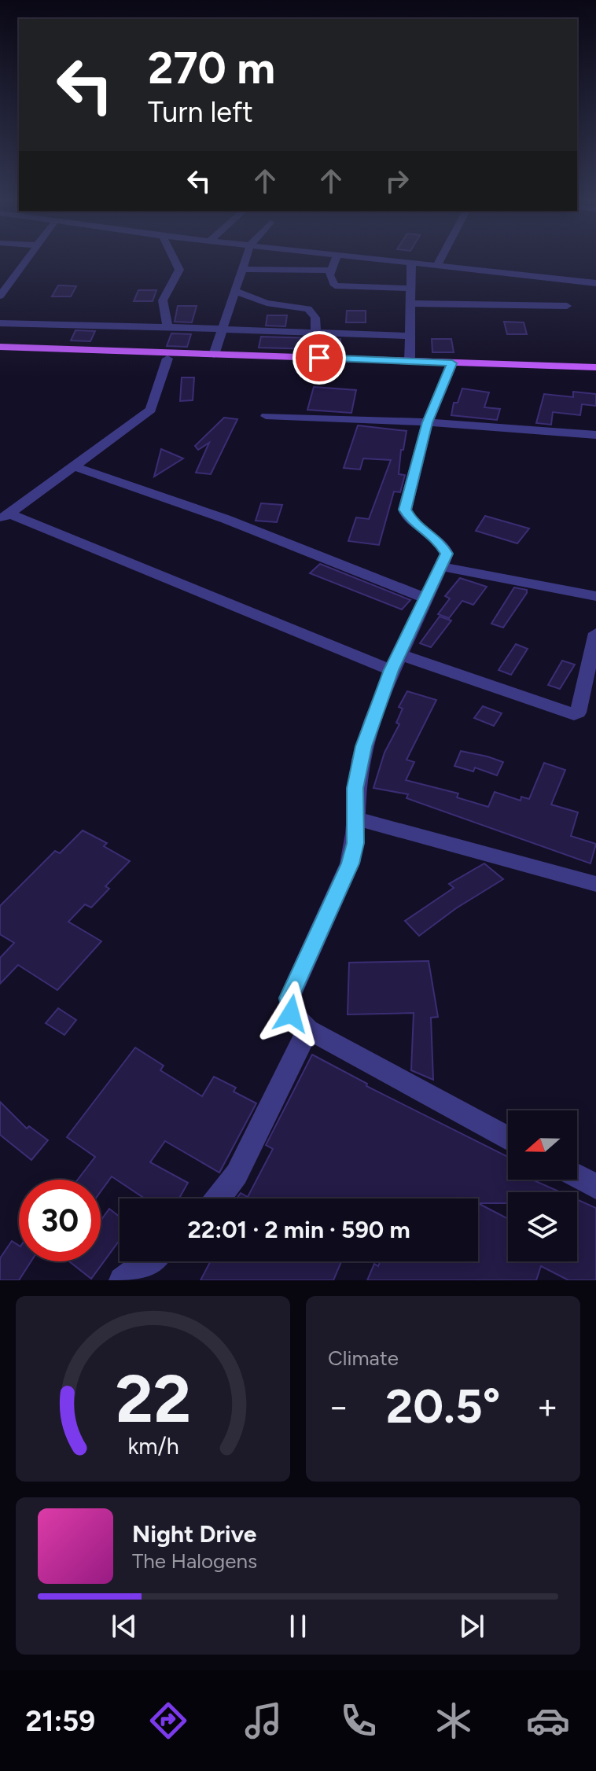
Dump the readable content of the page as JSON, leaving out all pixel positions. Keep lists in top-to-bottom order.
{
  "north": "left",
  "page": {
    "turn": ["270 m", "Turn left"],
    "limit": "30",
    "trip": "22:01 · 2 min · 590 m",
    "tile": "Climate",
    "heat": ["−", "20.5°", "+"],
    "song": ["Night Drive", "The Halogens"],
    "tabs": "21:59",
    "gauge": ["22", "km/h"]
  }
}
